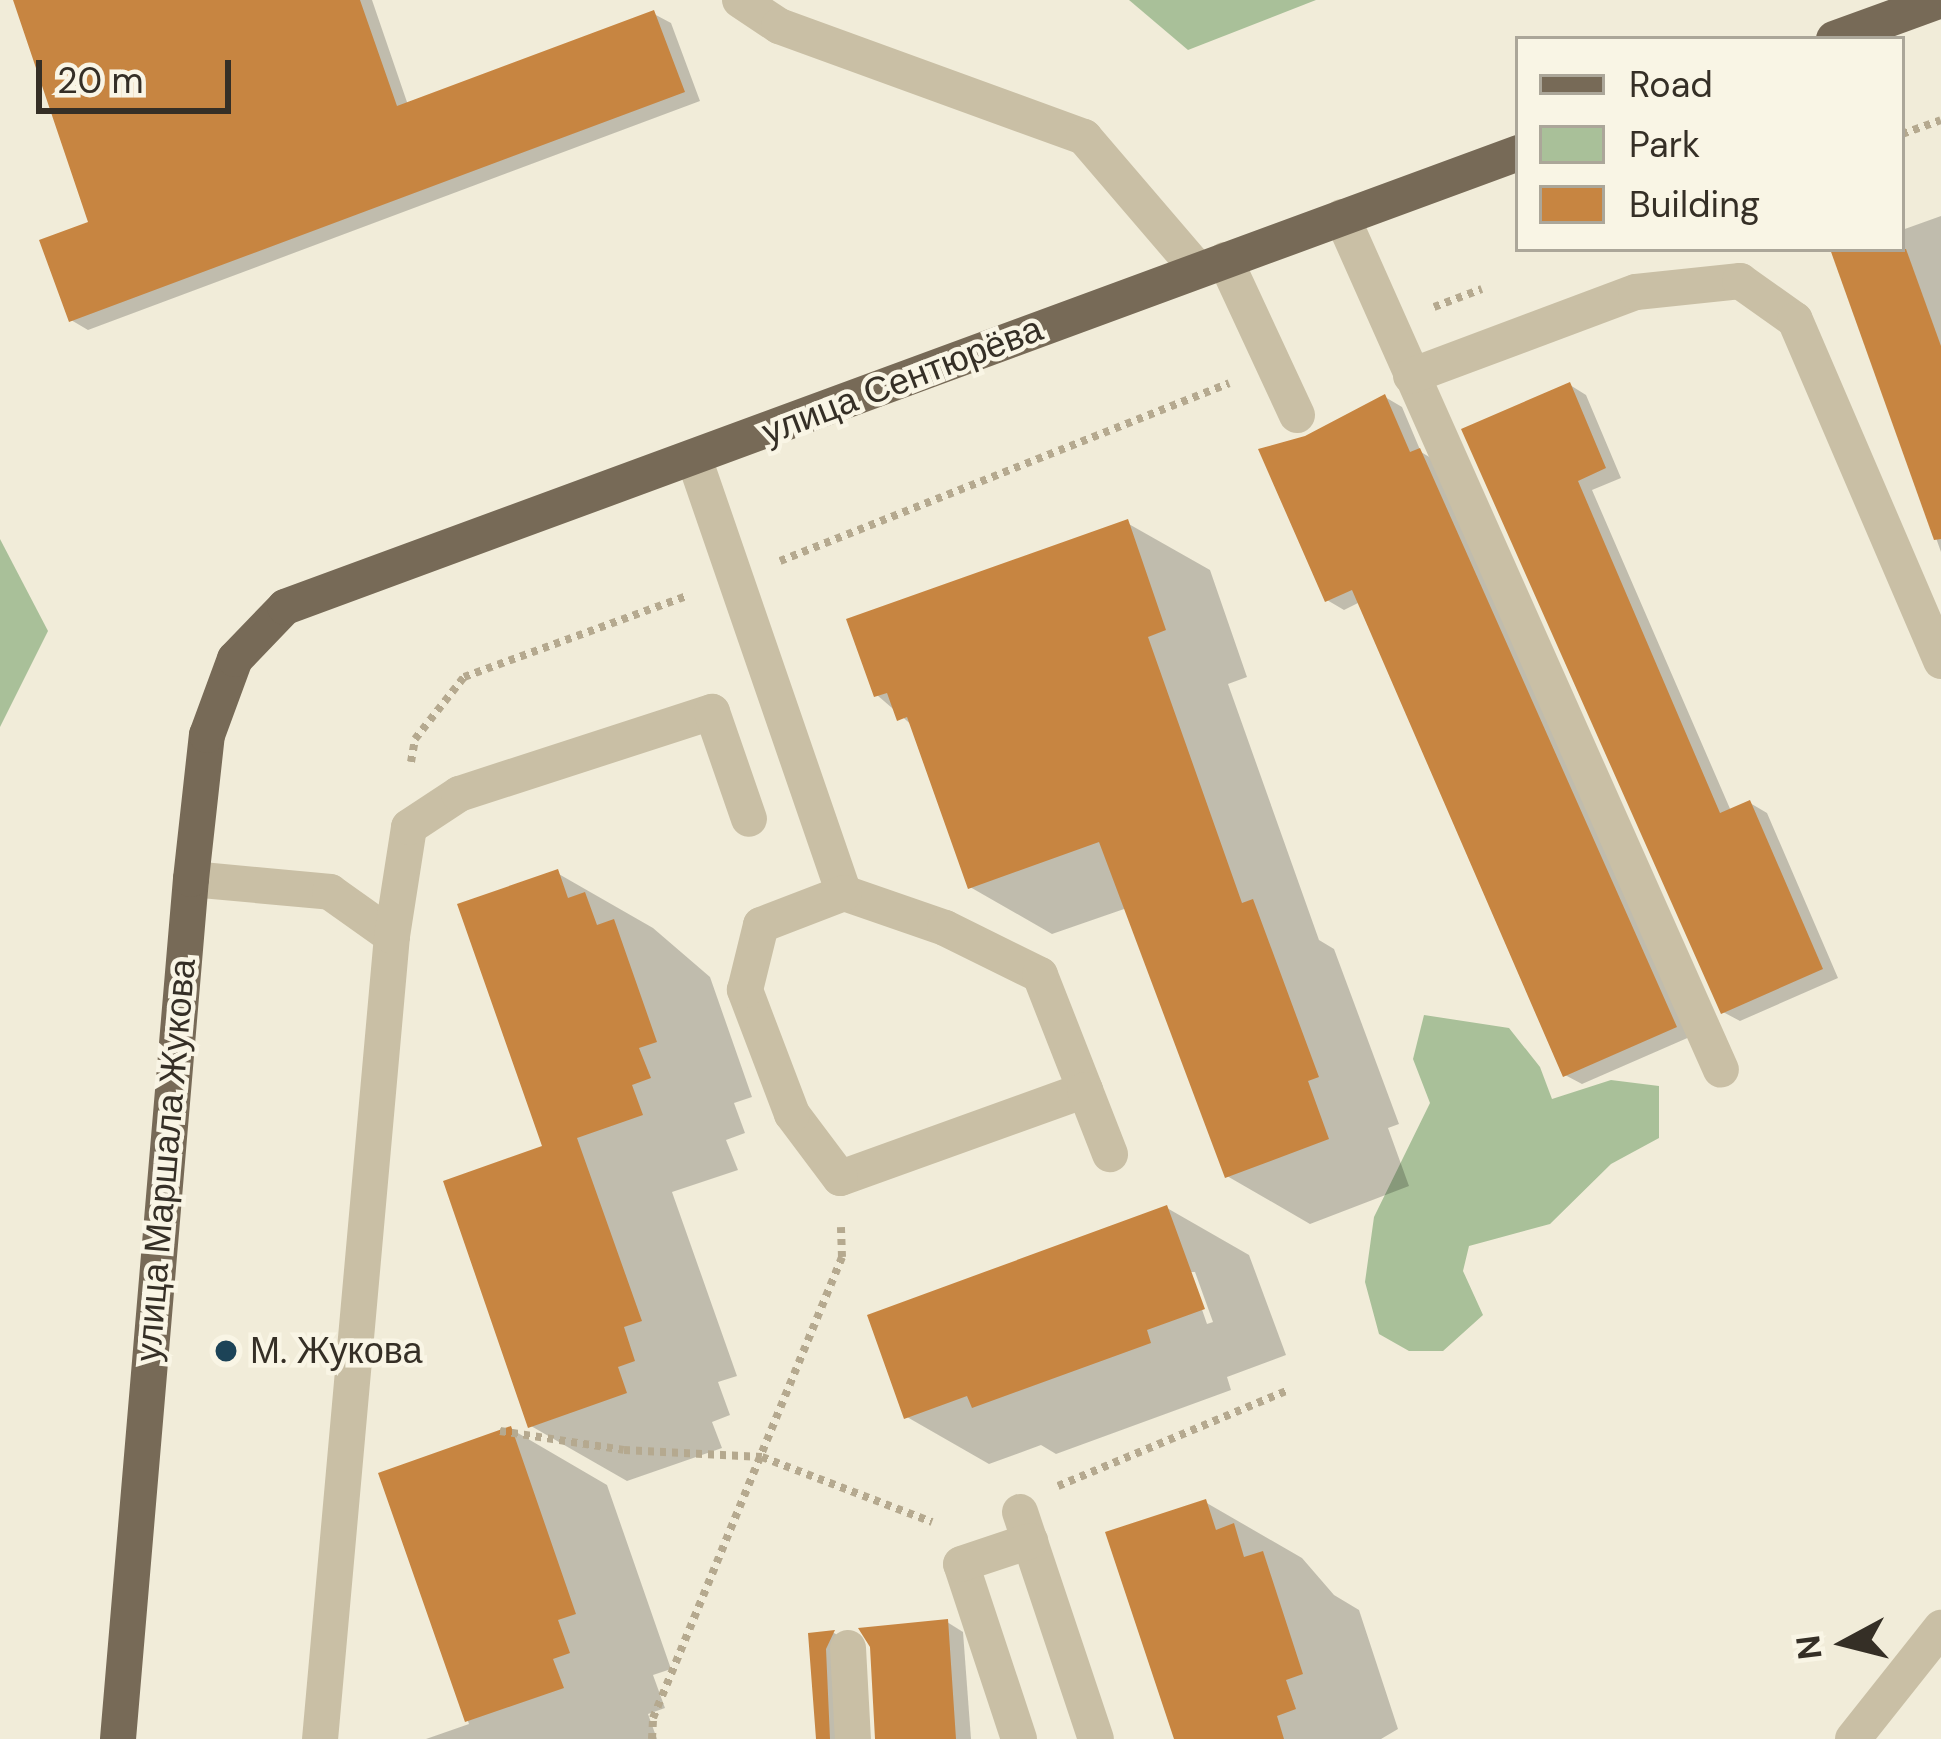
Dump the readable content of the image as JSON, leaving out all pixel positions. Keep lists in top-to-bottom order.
{
  "streets": {
    "main road": ["улица Сентюрёва", "улица Маршала Жукова"]
  },
  "crossings": [
    ["улица Сентюрёва", "улица Маршала Жукова"]
  ],
  "places": ["М. Жукова"],
  "legend": ["Road", "Park", "Building"],
  "scale_bar": "20 m",
  "north": "left"
}
